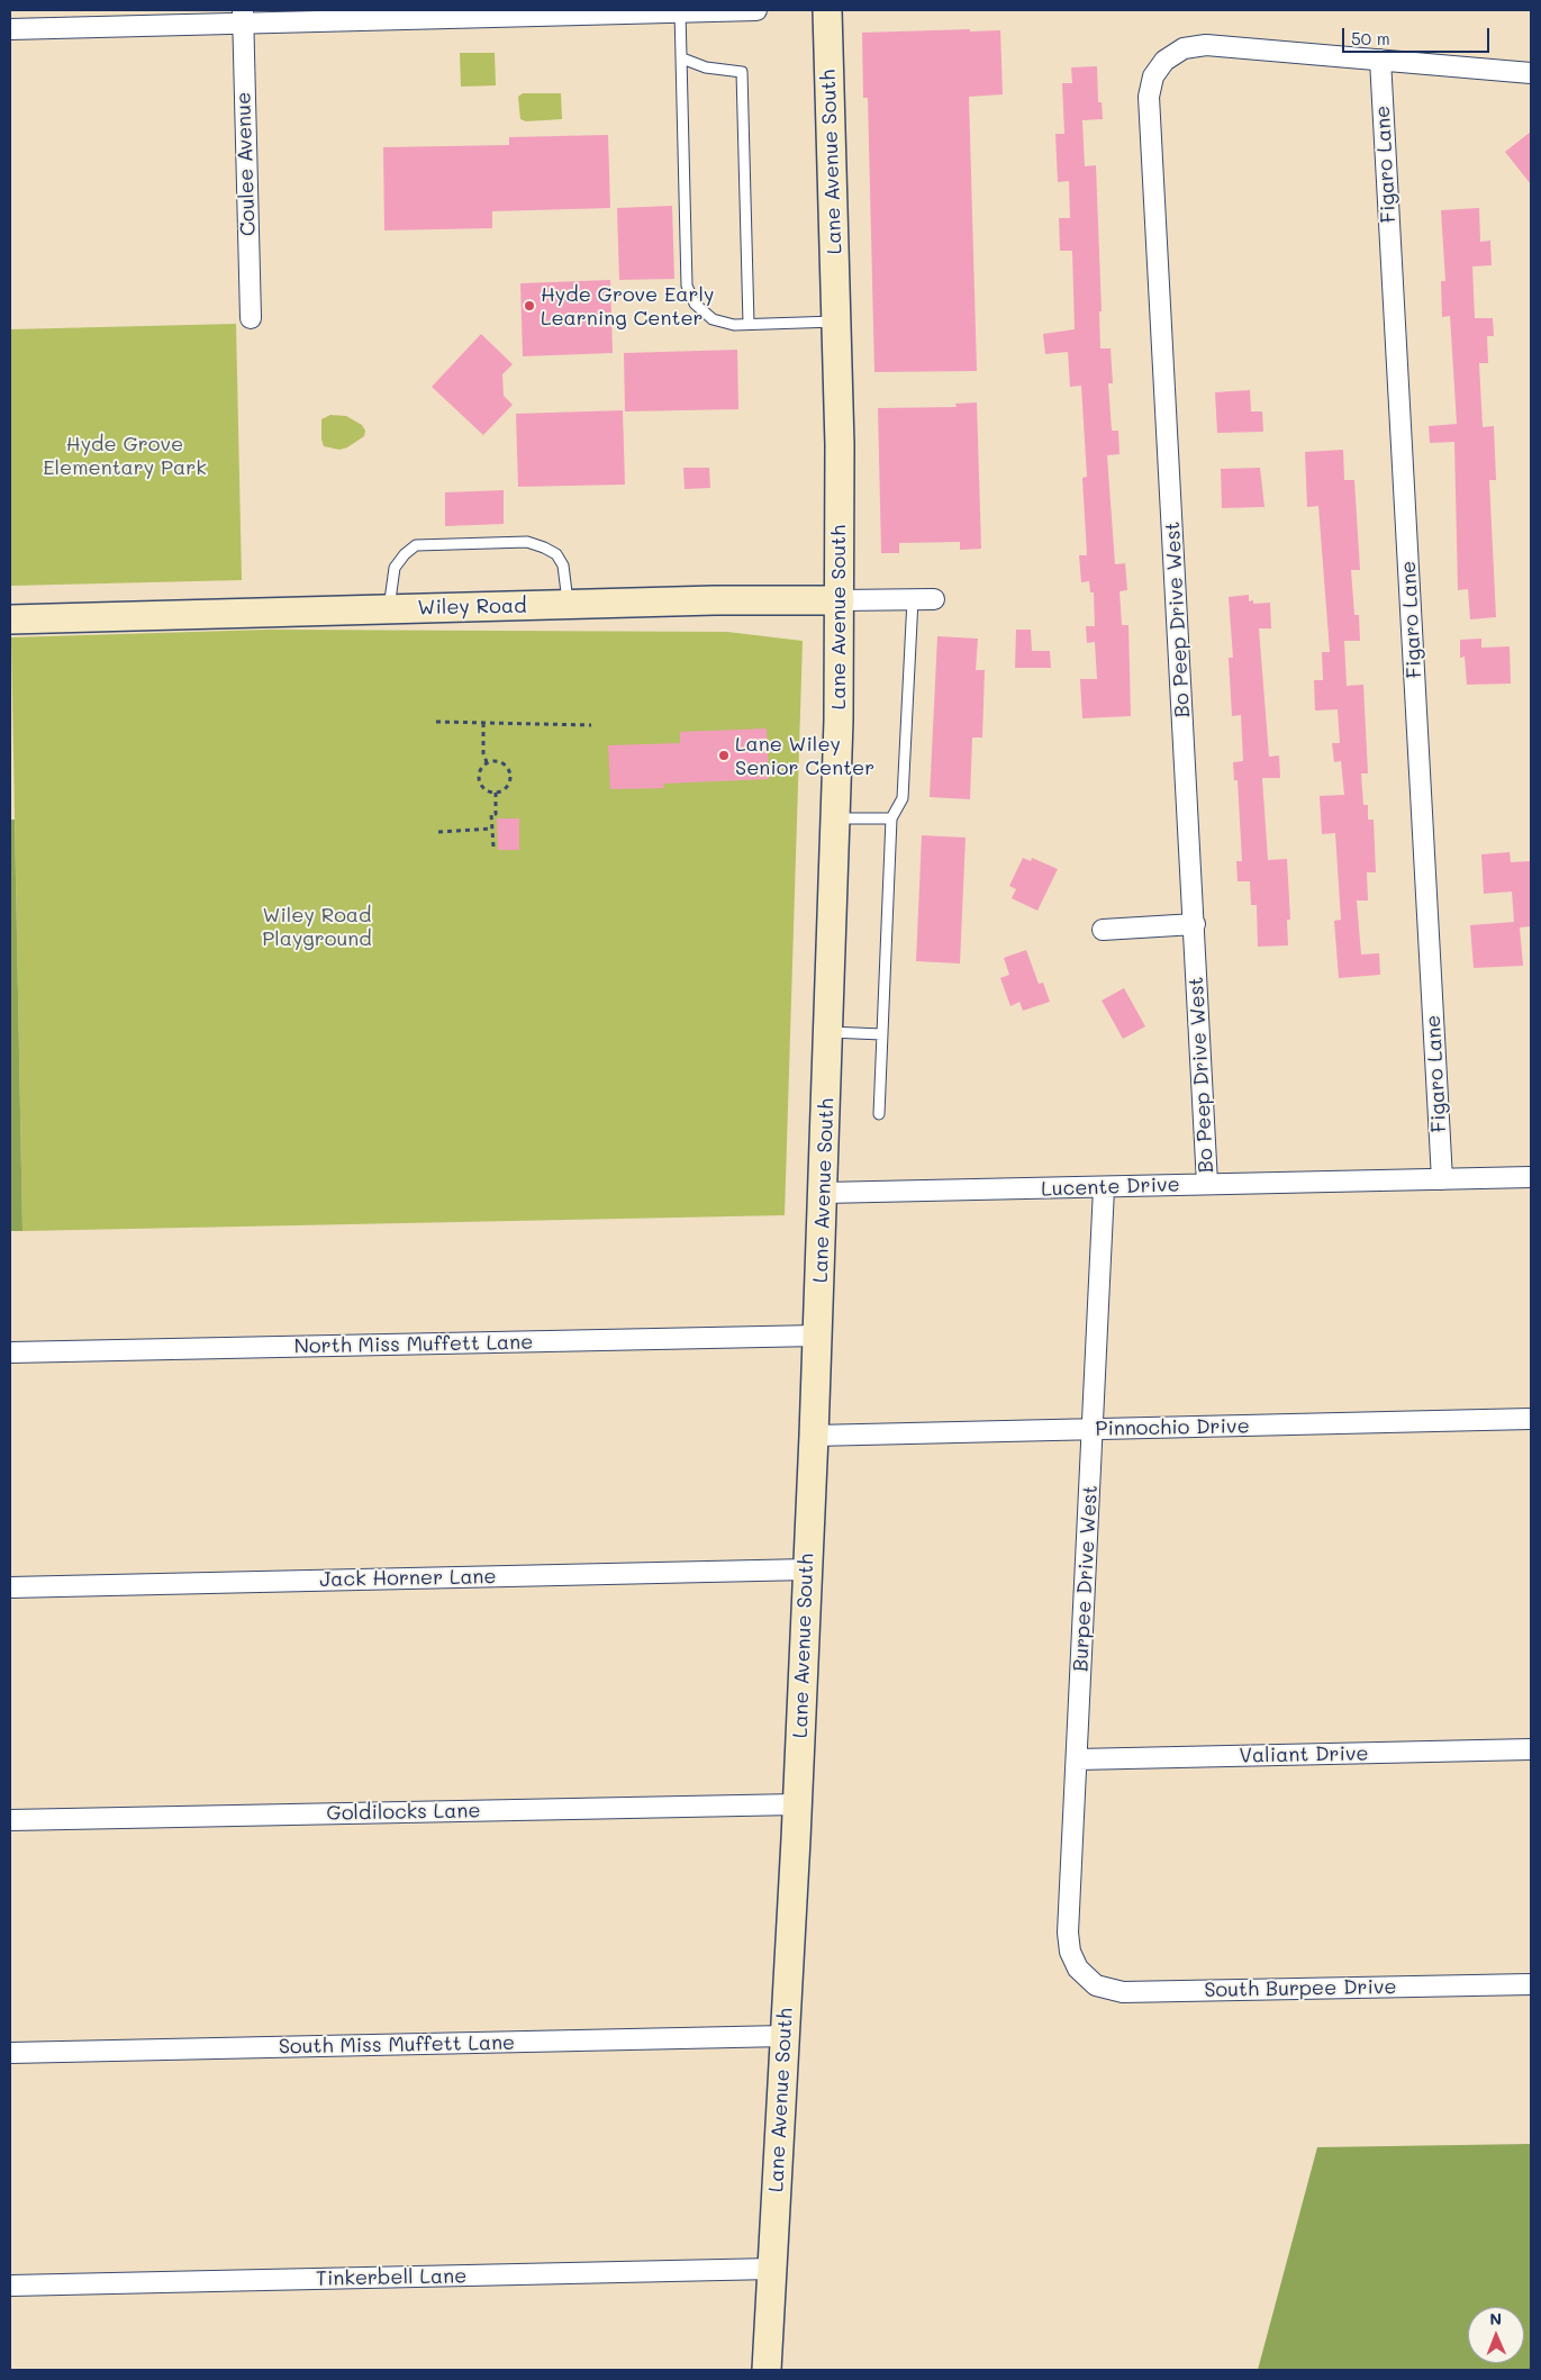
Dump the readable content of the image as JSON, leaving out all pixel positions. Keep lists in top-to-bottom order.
{
  "streets": {
    "main road": ["Lane Avenue South", "Wiley Road"],
    "street": [
      "Coulee Avenue",
      "Figaro Lane",
      "Bo Peep Drive West",
      "Lucente Drive",
      "North Miss Muffett Lane",
      "Pinnochio Drive",
      "Jack Horner Lane",
      "Burpee Drive West",
      "Valiant Drive",
      "Goldilocks Lane",
      "South Burpee Drive",
      "South Miss Muffett Lane",
      "Tinkerbell Lane"
    ]
  },
  "crossings": [
    ["Lane Avenue South", "Wiley Road"],
    ["Lane Avenue South", "Lucente Drive"],
    ["Lane Avenue South", "North Miss Muffett Lane"],
    ["Lane Avenue South", "Pinnochio Drive"],
    ["Lane Avenue South", "Jack Horner Lane"],
    ["Lane Avenue South", "Goldilocks Lane"],
    ["Lane Avenue South", "South Miss Muffett Lane"],
    ["Lane Avenue South", "Tinkerbell Lane"],
    ["Figaro Lane", "Bo Peep Drive West"],
    ["Figaro Lane", "Lucente Drive"],
    ["Bo Peep Drive West", "Lucente Drive"],
    ["Lucente Drive", "Burpee Drive West"],
    ["Pinnochio Drive", "Burpee Drive West"],
    ["Burpee Drive West", "Valiant Drive"],
    ["Burpee Drive West", "South Burpee Drive"]
  ],
  "parks": ["Hyde Grove Elementary Park", "Wiley Road Playground"],
  "places": ["Hyde Grove Early Learning Center", "Lane Wiley Senior Center"],
  "scale_bar": "50 m",
  "north": "top"
}
